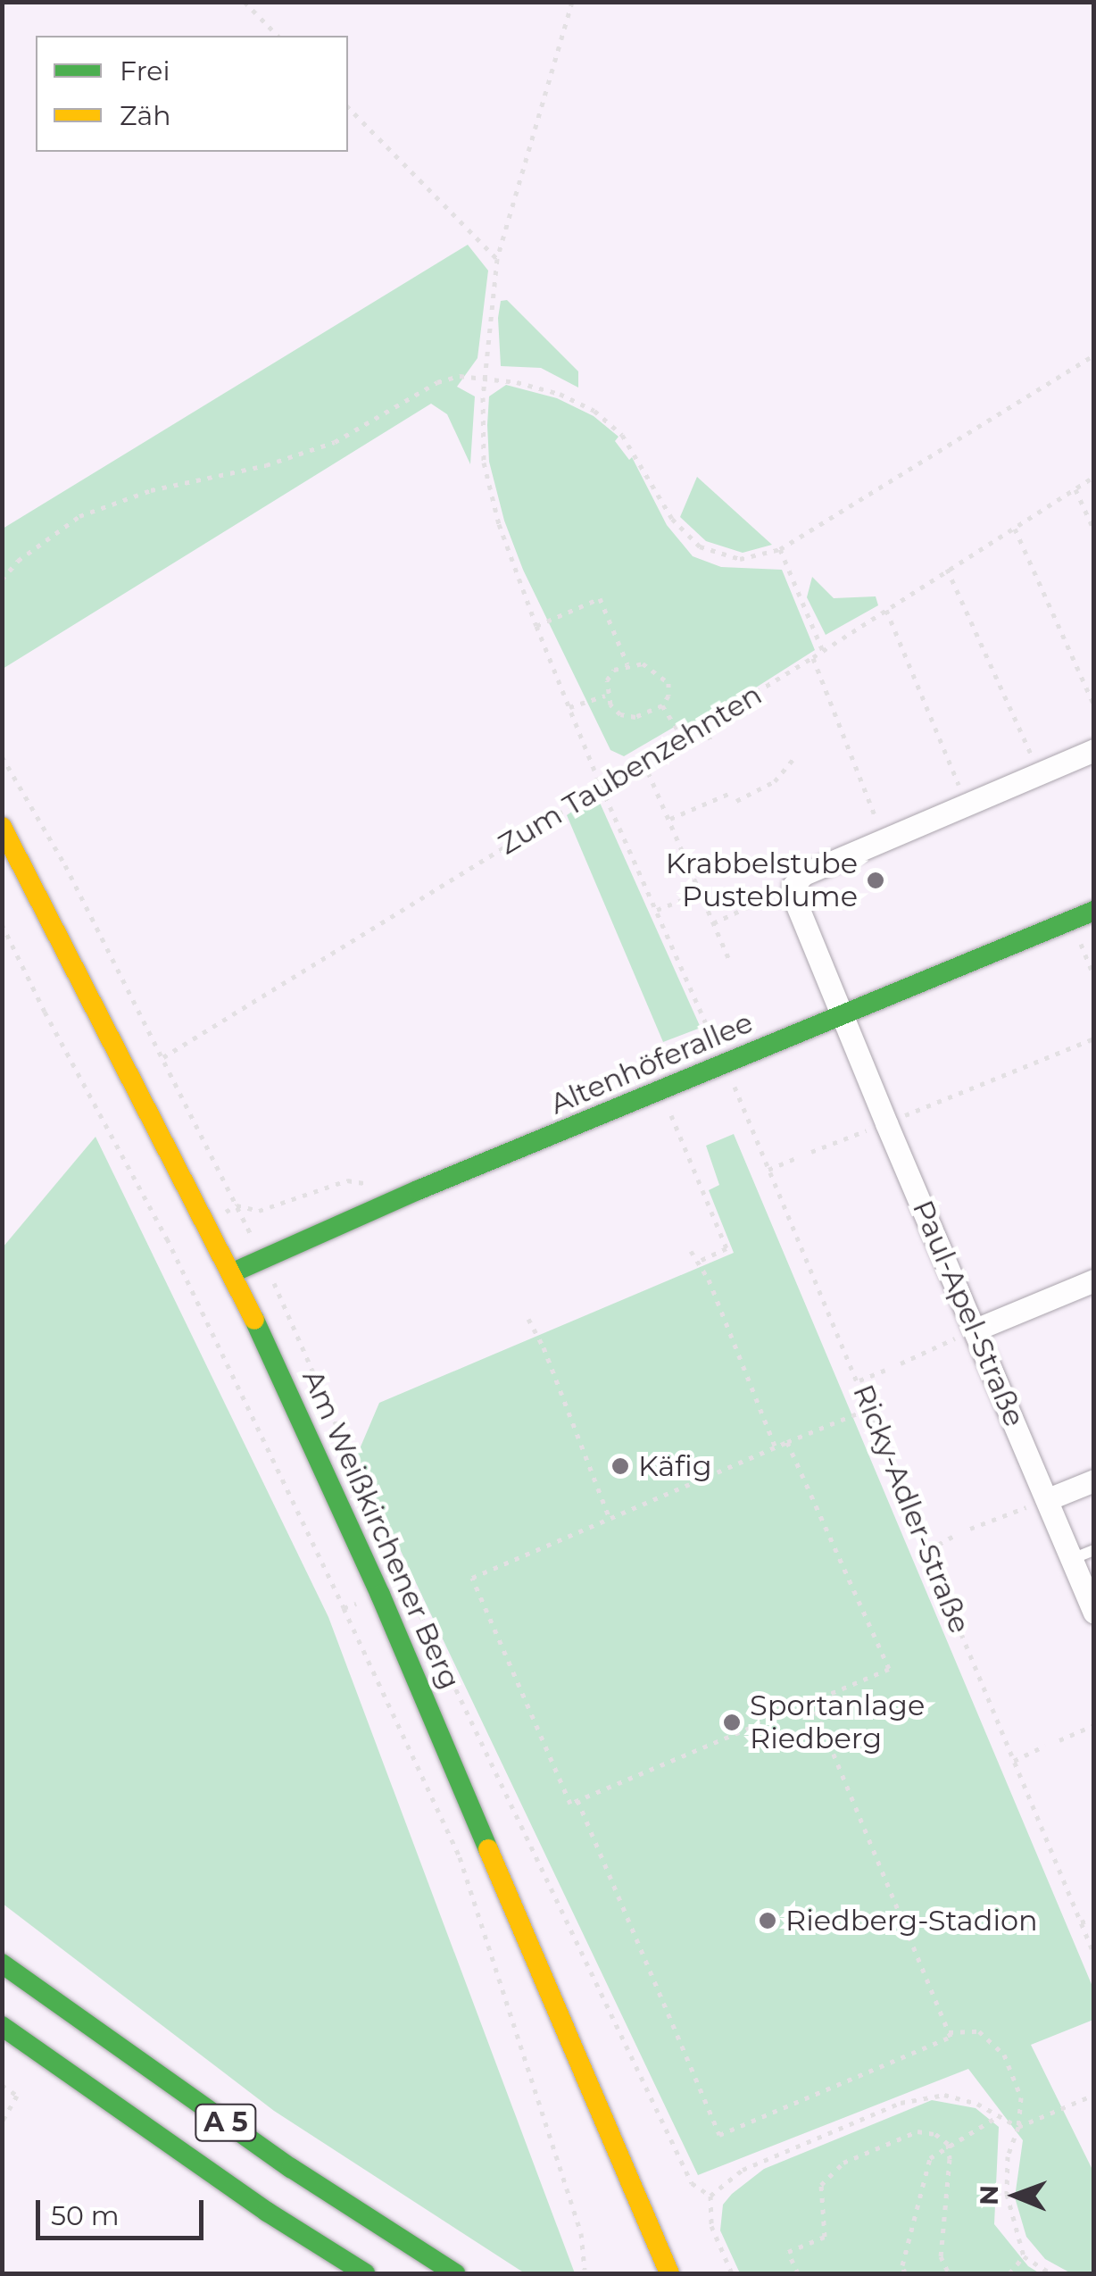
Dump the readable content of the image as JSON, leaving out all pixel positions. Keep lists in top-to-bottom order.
{
  "streets": {
    "main road": ["Altenhöferallee", "Am Weißkirchener Berg", "A 5"],
    "street": ["Paul-Apel-Straße"],
    "path": ["Zum Taubenzehnten", "Ricky-Adler-Straße"]
  },
  "crossings": [
    ["Zum Taubenzehnten", "Ricky-Adler-Straße"],
    ["Altenhöferallee", "Paul-Apel-Straße"],
    ["Altenhöferallee", "Ricky-Adler-Straße"],
    ["Altenhöferallee", "Am Weißkirchener Berg"]
  ],
  "places": [
    "Krabbelstube Pusteblume",
    "Käfig",
    "Sportanlage Riedberg",
    "Riedberg-Stadion"
  ],
  "legend": ["Frei", "Zäh"],
  "scale_bar": "50 m",
  "north": "left"
}
